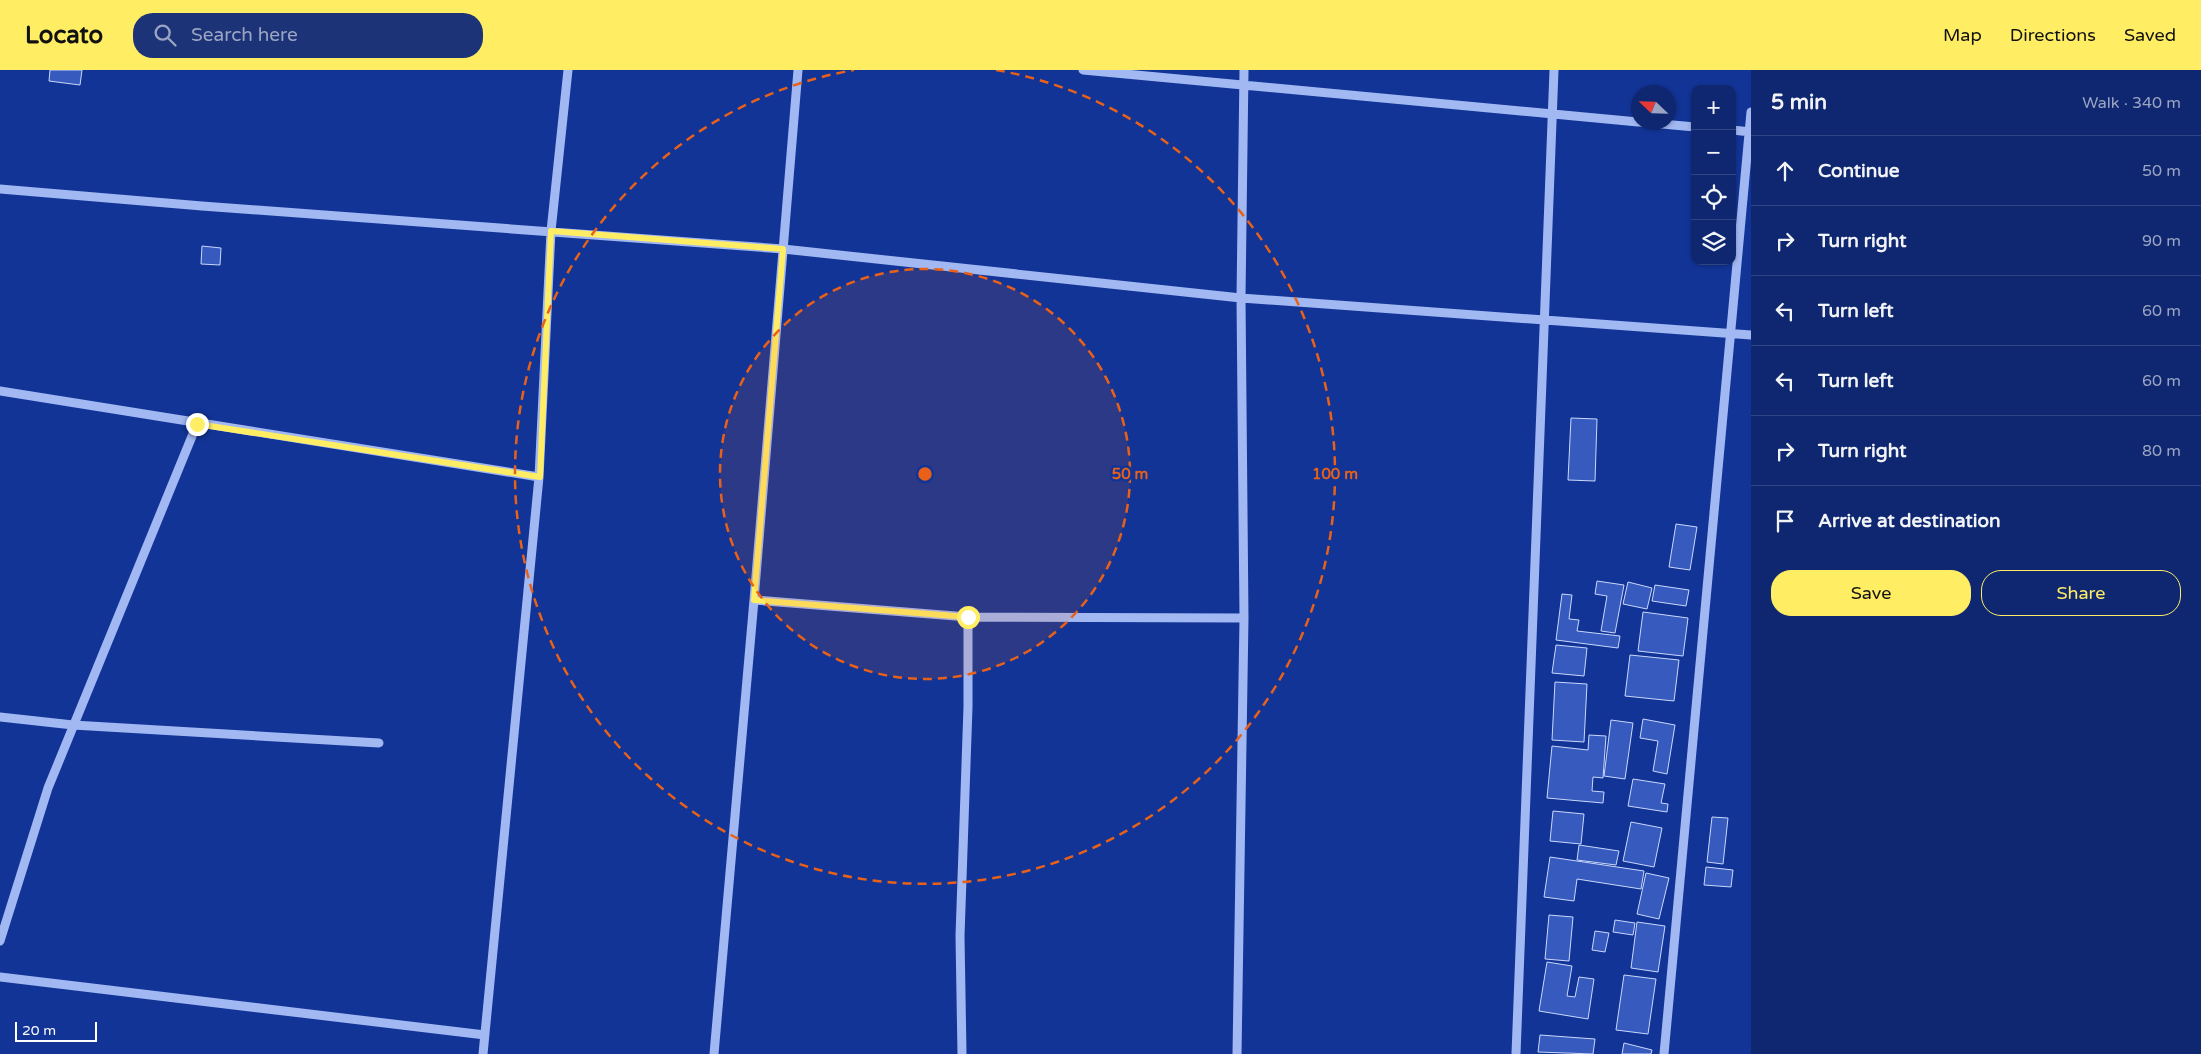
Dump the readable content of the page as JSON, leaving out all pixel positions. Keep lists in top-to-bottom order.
{
  "scale_bar": "20 m",
  "north": "top left",
  "page": {
    "header": "Locato",
    "search": "Search here",
    "nav": ["Map", "Directions", "Saved"],
    "heading": ["5 min", "Walk · 340 m"],
    "map_buttons": ["+", "−"],
    "list": [
      ["Continue", "50 m"],
      ["Turn right", "90 m"],
      ["Turn left", "60 m"],
      ["Turn left", "60 m"],
      ["Turn right", "80 m"],
      "Arrive at destination"
    ],
    "buttons": ["Save", "Share"],
    "scale": "20 m"
  },
  "rings": ["50 m", "100 m"]
}
